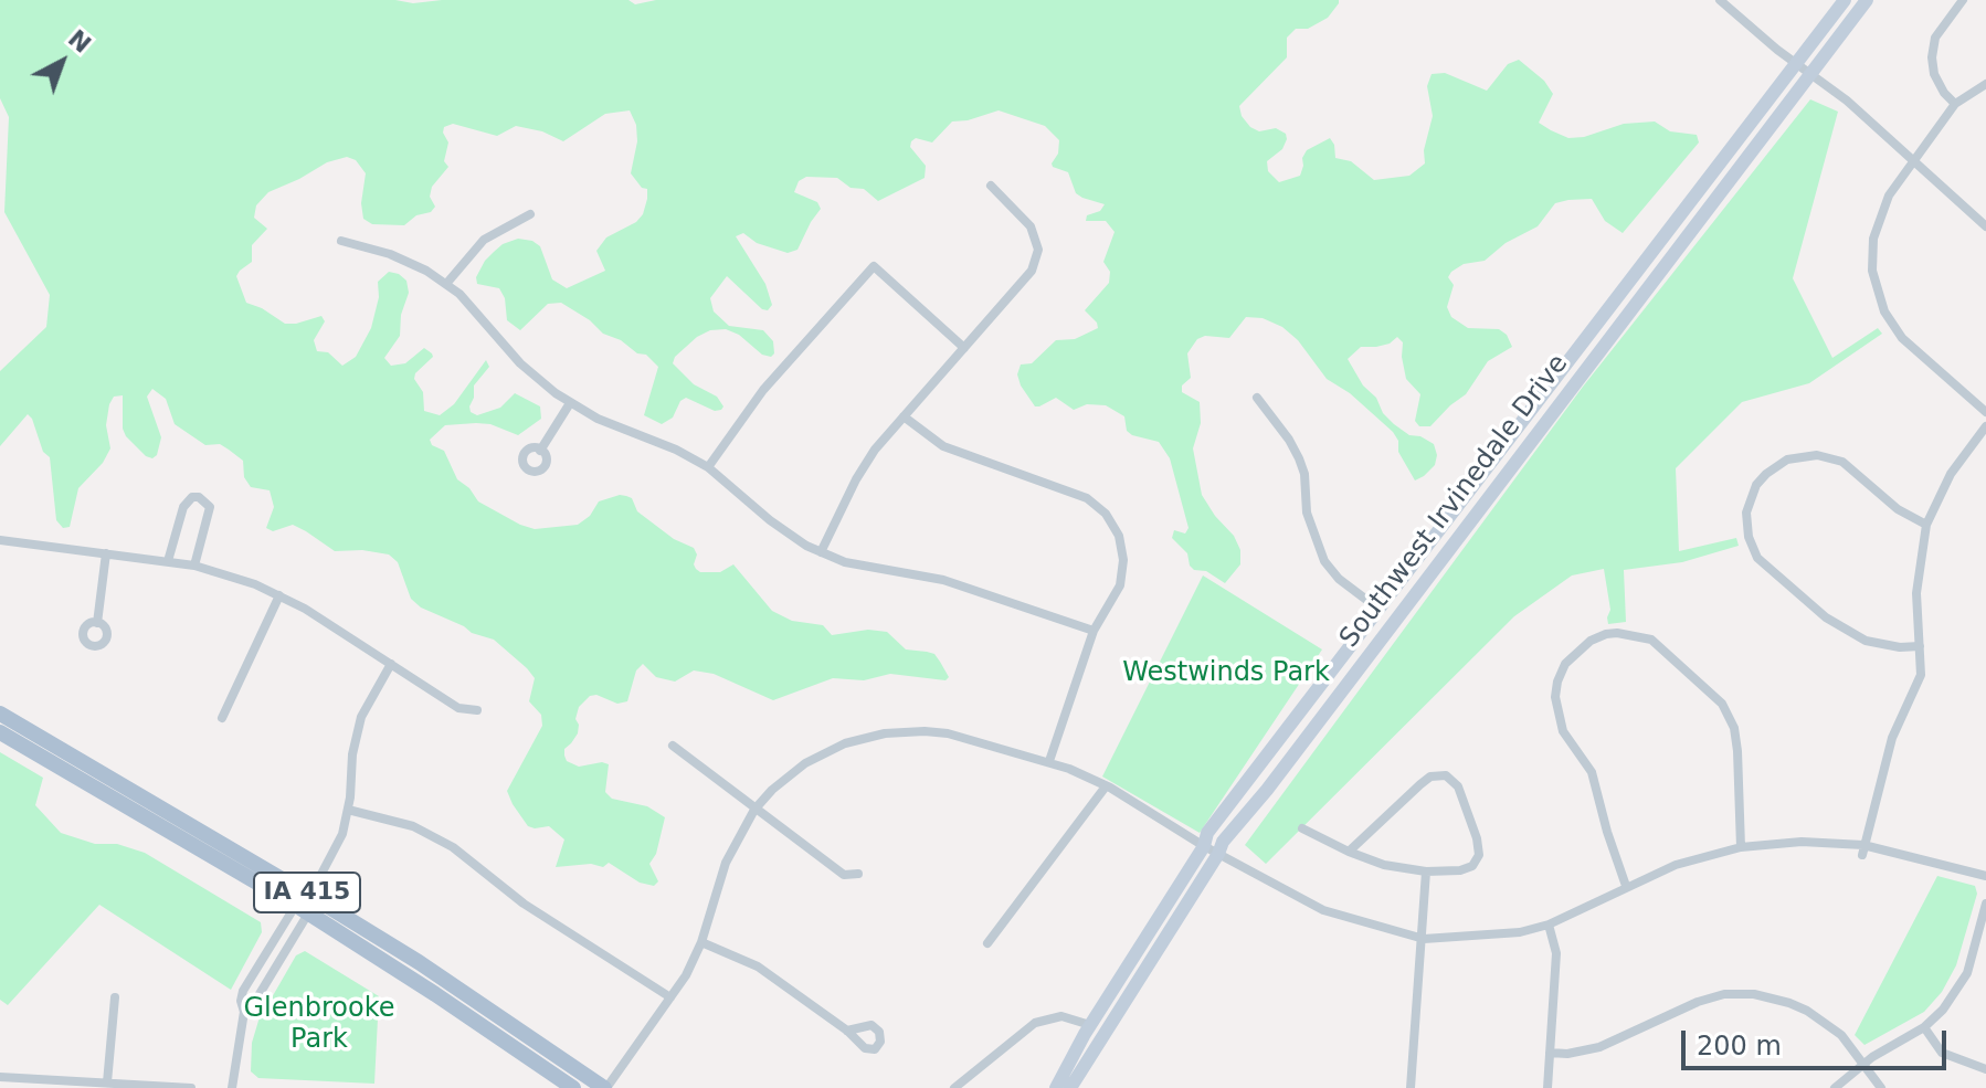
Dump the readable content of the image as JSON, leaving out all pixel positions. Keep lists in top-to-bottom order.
{
  "streets": {
    "main road": ["Southwest Irvinedale Drive", "IA 415"]
  },
  "parks": ["Westwinds Park", "Glenbrooke Park"],
  "scale_bar": "200 m",
  "north": "top right"
}
